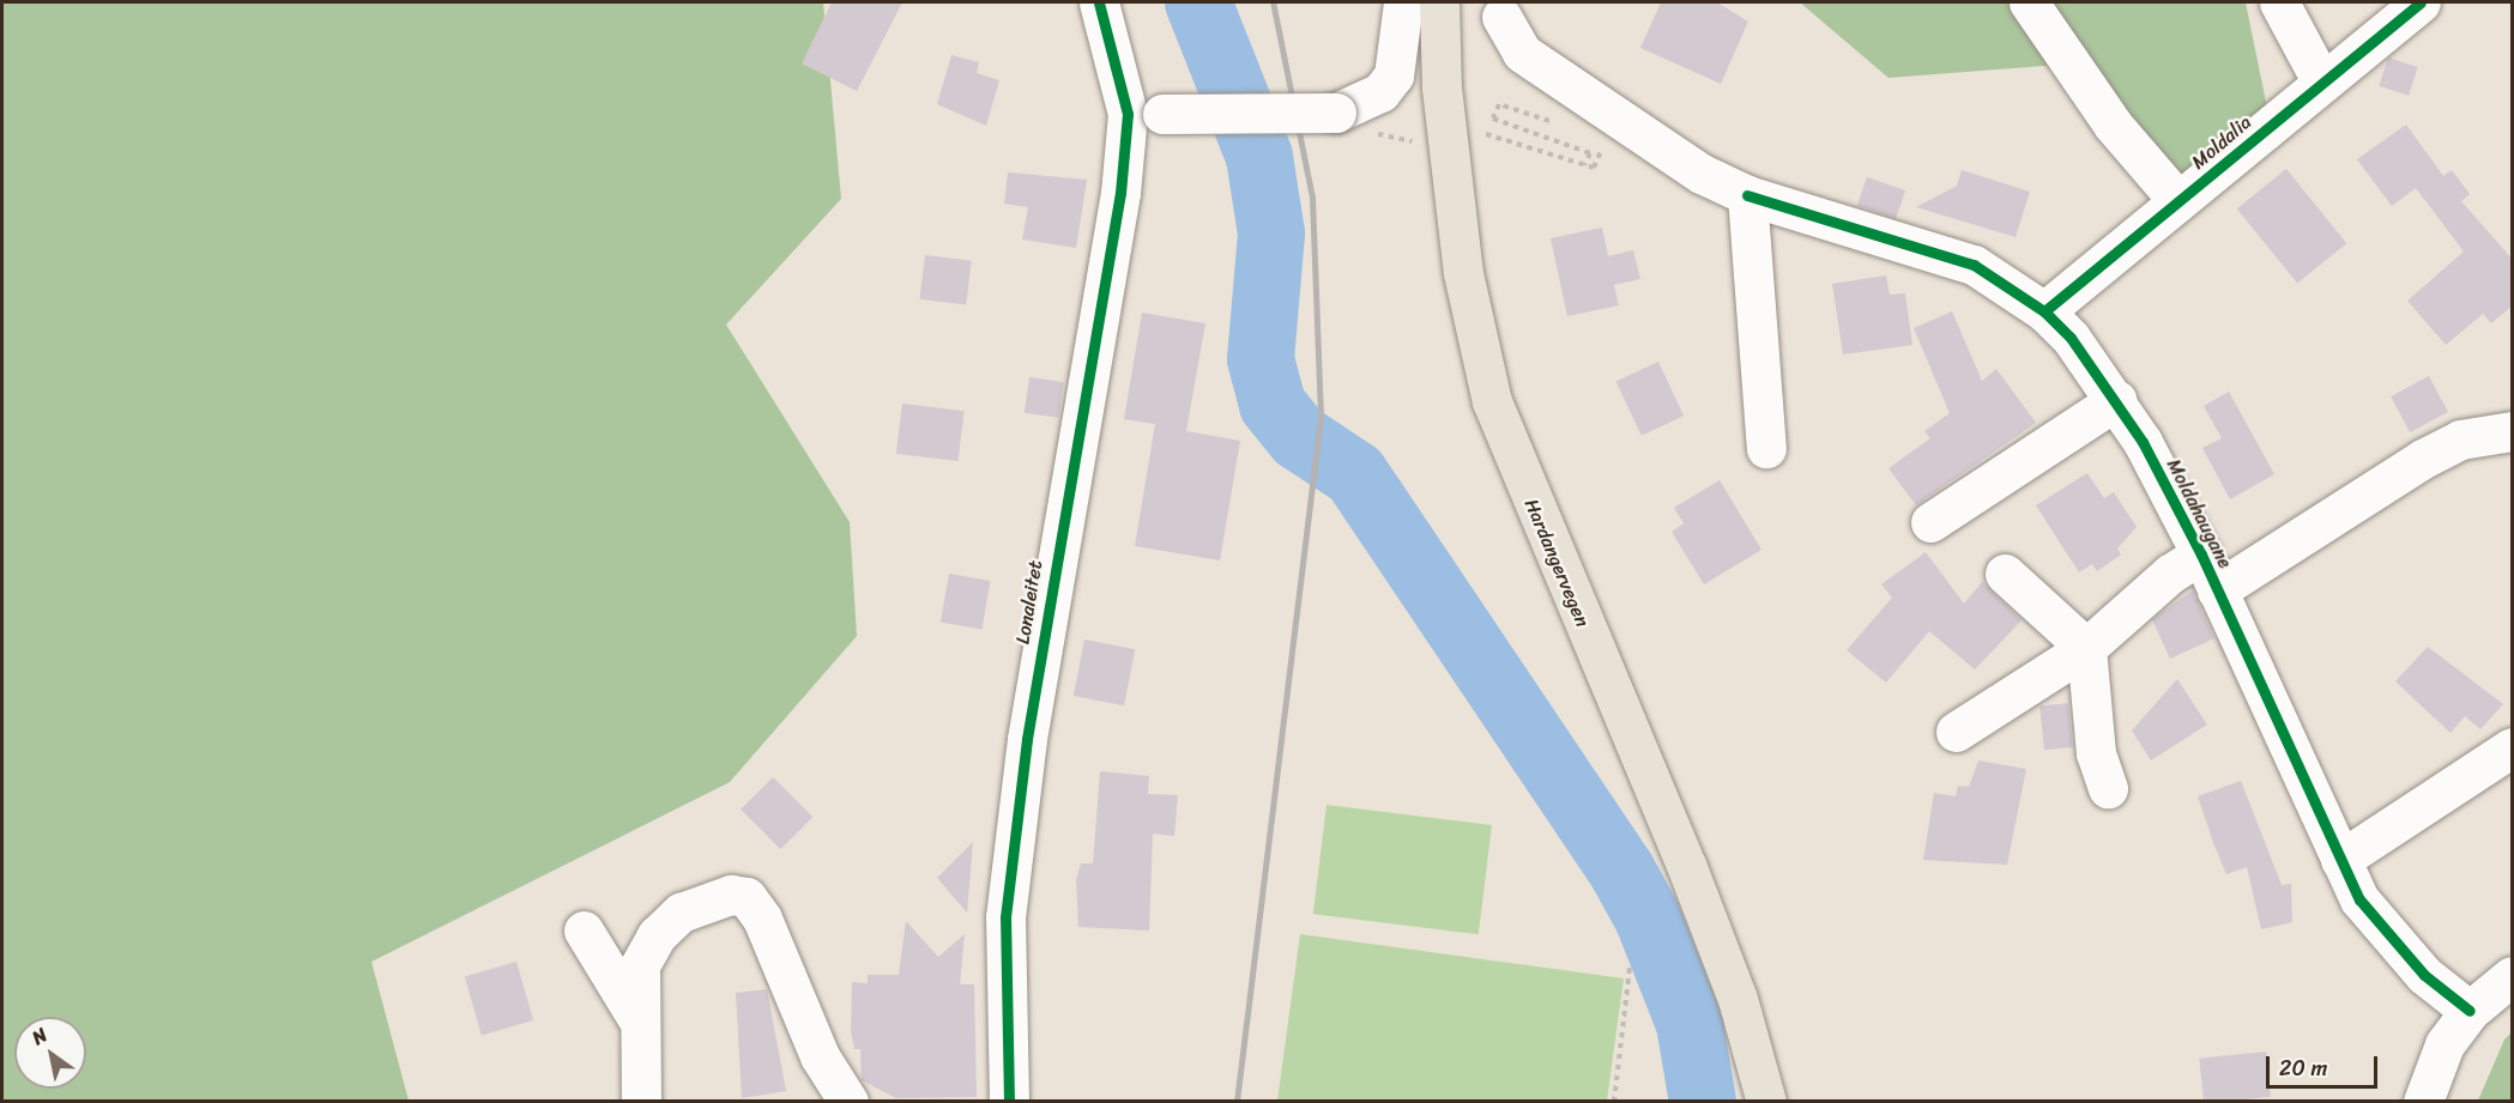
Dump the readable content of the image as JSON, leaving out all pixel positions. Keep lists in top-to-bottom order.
{
  "streets": {
    "main road": ["Hardangervegen"],
    "street": ["Moldalia", "Moldahaugane", "Lonaleitet"]
  },
  "crossings": [
    ["Moldalia", "Moldahaugane"]
  ],
  "scale_bar": "20 m",
  "north": "top left"
}
